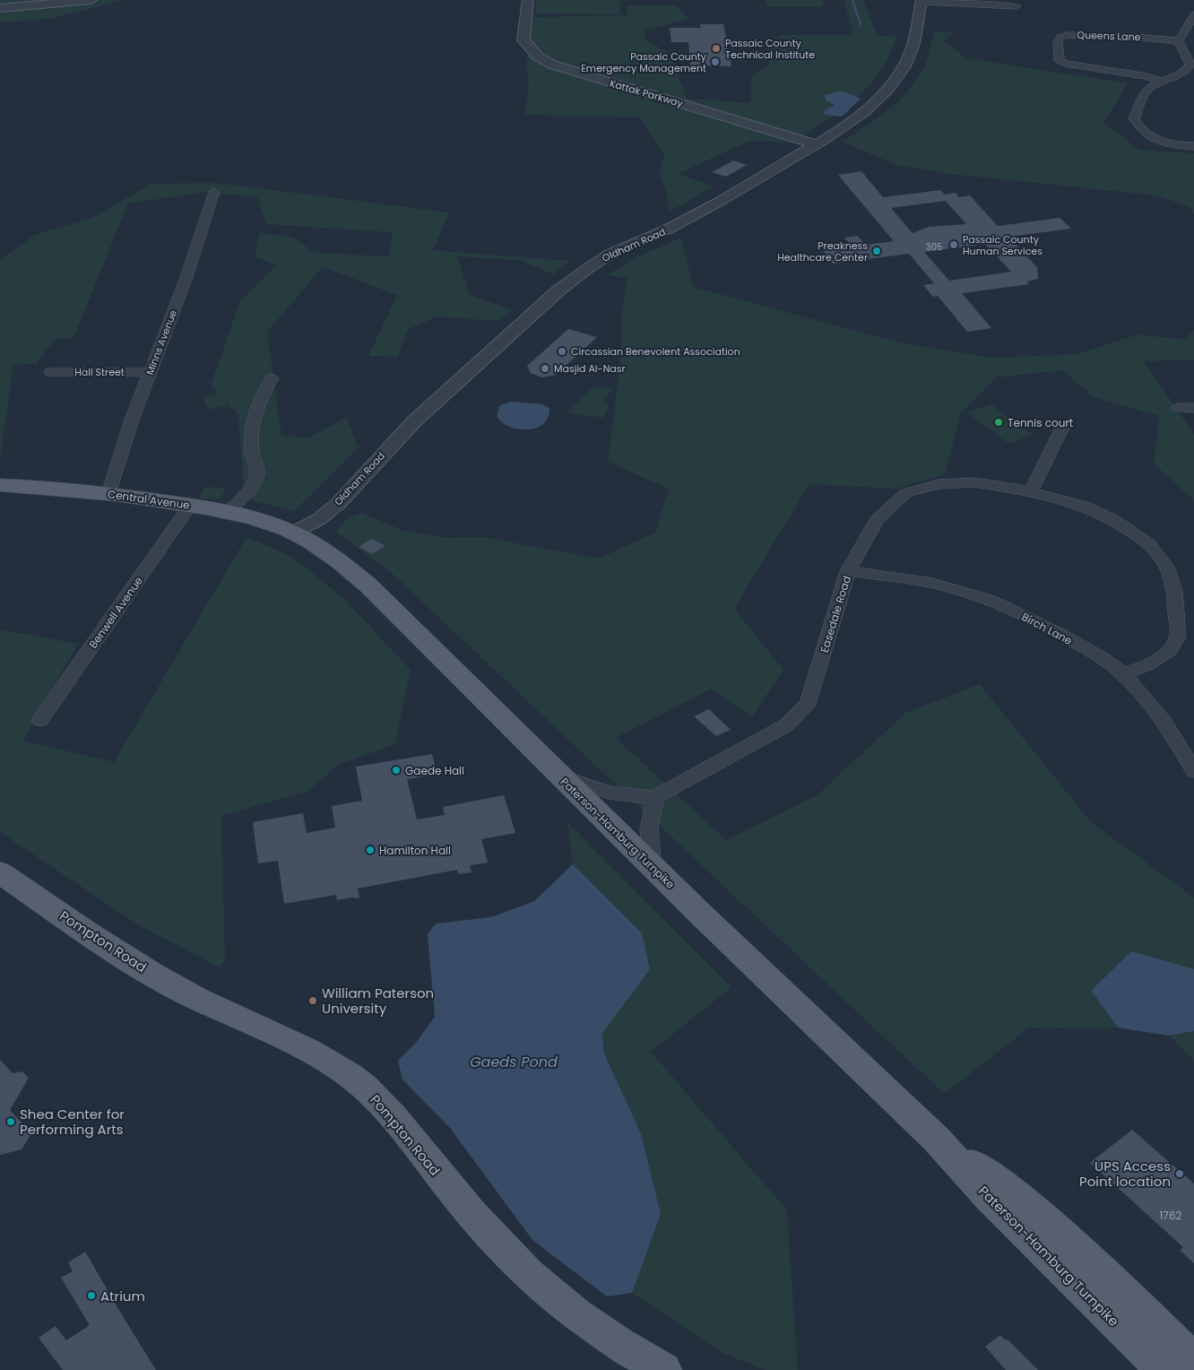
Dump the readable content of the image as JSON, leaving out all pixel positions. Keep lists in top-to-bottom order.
{
  "streets": {
    "main road": ["Central Avenue", "Paterson-Hamburg Turnpike", "Pompton Road"],
    "street": [
      "Queens Lane",
      "Kattak Parkway",
      "Oldham Road",
      "Minns Avenue",
      "Hall Street",
      "Benwell Avenue",
      "Easedale Road",
      "Birch Lane"
    ]
  },
  "crossings": [
    ["Kattak Parkway", "Oldham Road"],
    ["Oldham Road", "Central Avenue"],
    ["Oldham Road", "Paterson-Hamburg Turnpike"],
    ["Minns Avenue", "Hall Street"],
    ["Minns Avenue", "Central Avenue"],
    ["Central Avenue", "Benwell Avenue"],
    ["Central Avenue", "Paterson-Hamburg Turnpike"],
    ["Easedale Road", "Birch Lane"]
  ],
  "water": ["Gaeds Pond"],
  "places": [
    "Passaic County Technical Institute",
    "Passaic County Emergency Management",
    "Passaic County Human Services",
    "Preakness Healthcare Center",
    "Circassian Benevolent Association",
    "Masjid Al-Nasr",
    "Tennis court",
    "Gaede Hall",
    "Hamilton Hall",
    "William Paterson University",
    "Shea Center for Performing Arts",
    "UPS Access Point location",
    "Atrium"
  ],
  "house_numbers": ["305", "1762"]
}
